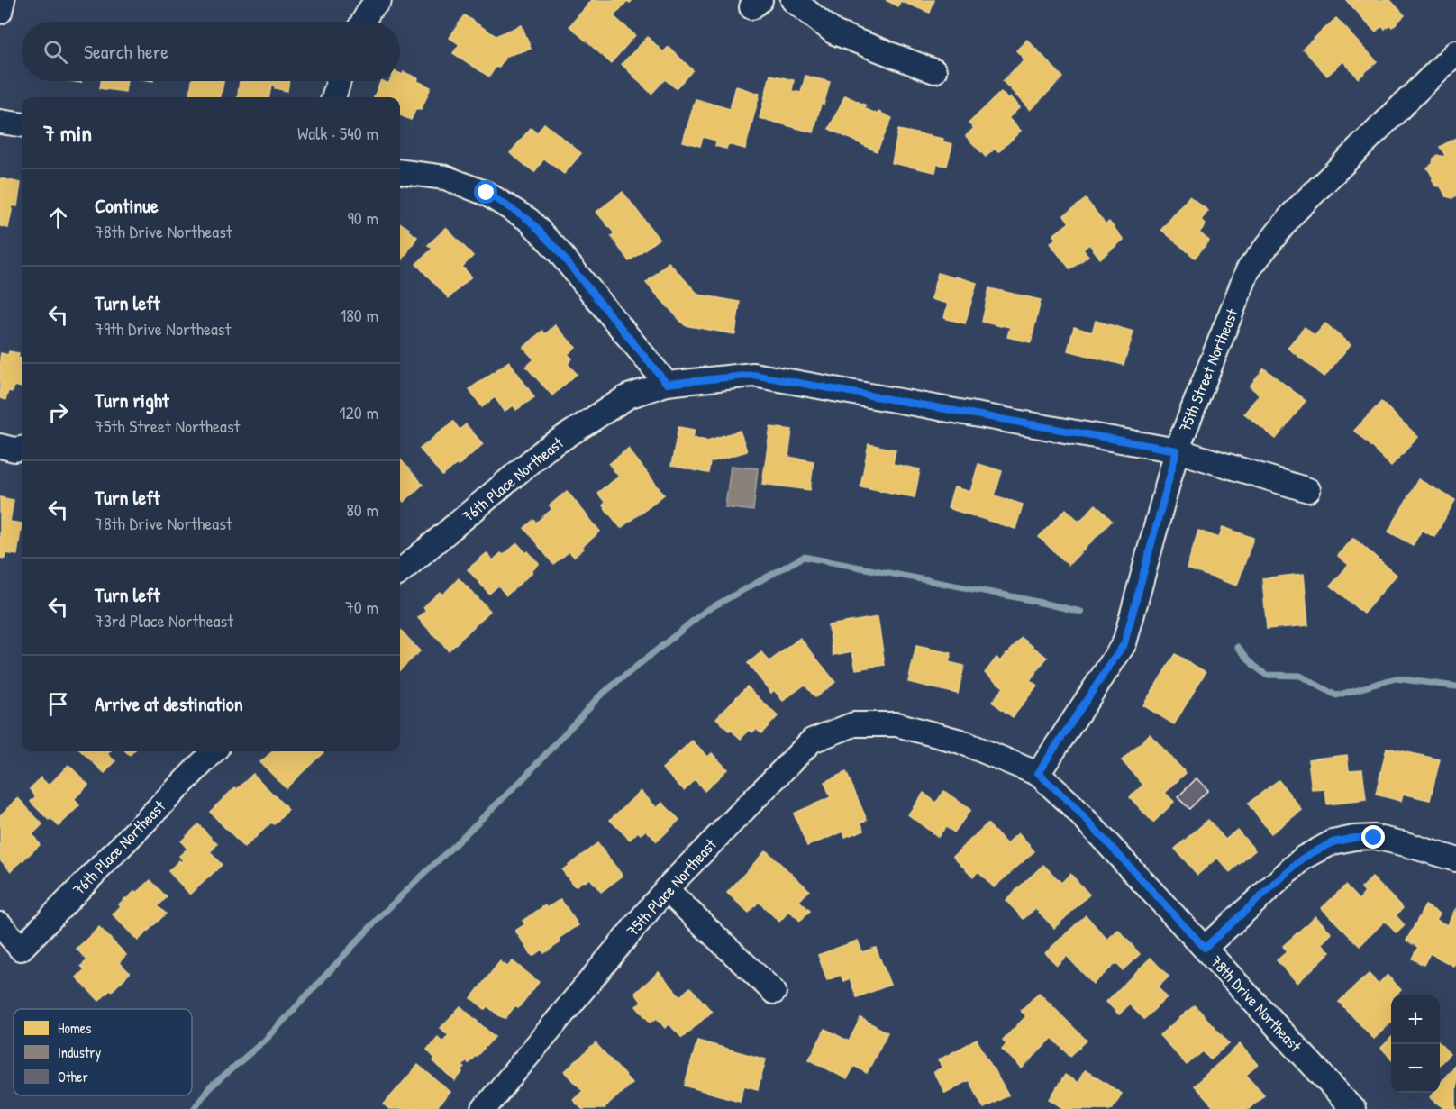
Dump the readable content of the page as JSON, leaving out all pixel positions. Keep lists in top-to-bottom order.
{
  "streets": {
    "street": [
      "75th Street Northeast",
      "76th Place Northeast",
      "75th Place Northeast",
      "78th Drive Northeast"
    ]
  },
  "crossings": [
    ["75th Street Northeast", "76th Place Northeast"],
    ["75th Street Northeast", "78th Drive Northeast"],
    ["75th Place Northeast", "78th Drive Northeast"]
  ],
  "legend": ["Homes", "Industry", "Other"],
  "page": {
    "search": "Search here",
    "heading": ["7 min", "Walk · 540 m"],
    "list": [
      ["Continue", "78th Drive Northeast", "90 m"],
      ["Turn left", "79th Drive Northeast", "180 m"],
      ["Turn right", "75th Street Northeast", "120 m"],
      ["Turn left", "78th Drive Northeast", "80 m"],
      ["Turn left", "73rd Place Northeast", "70 m"],
      "Arrive at destination"
    ],
    "map_buttons": ["+", "−"]
  }
}
